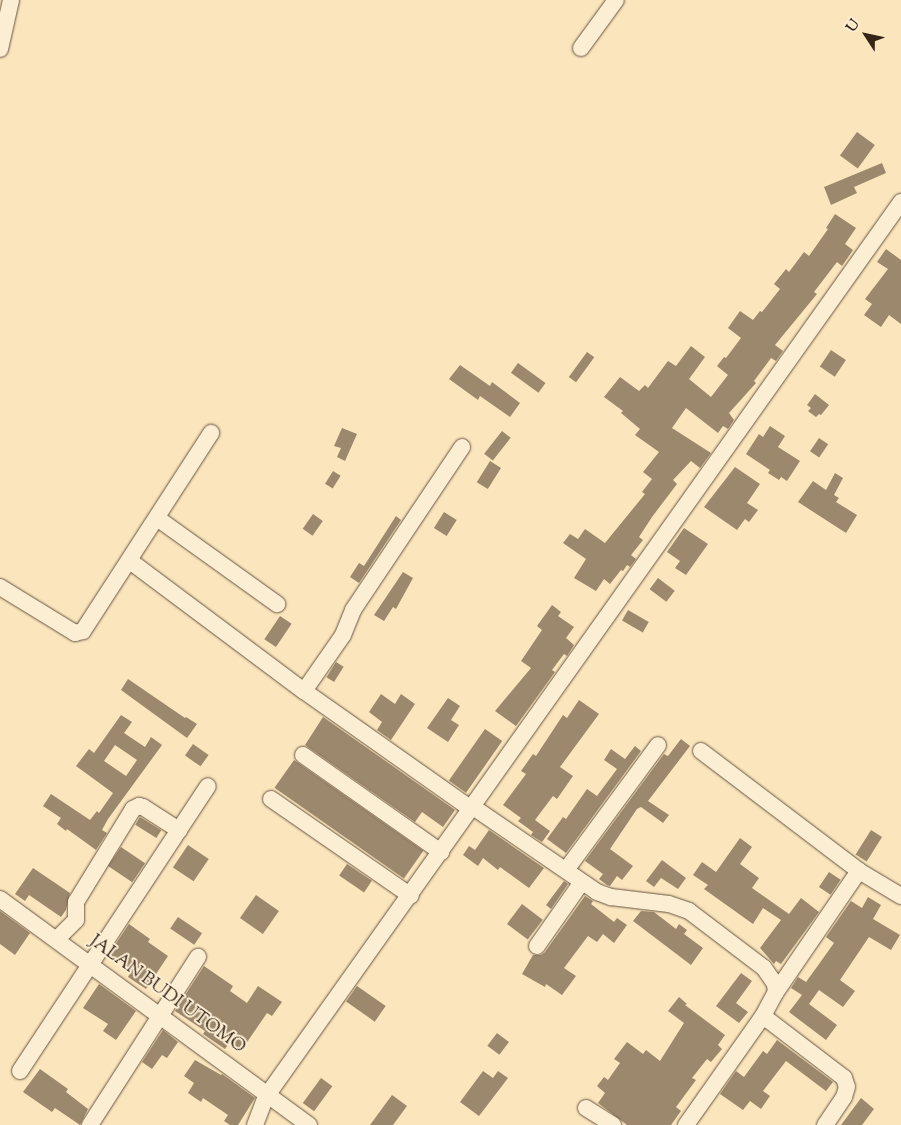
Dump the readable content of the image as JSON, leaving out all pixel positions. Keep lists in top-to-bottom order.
{
  "streets": {
    "street": ["JALAN BUDI UTOMO"]
  },
  "north": "top left"
}
